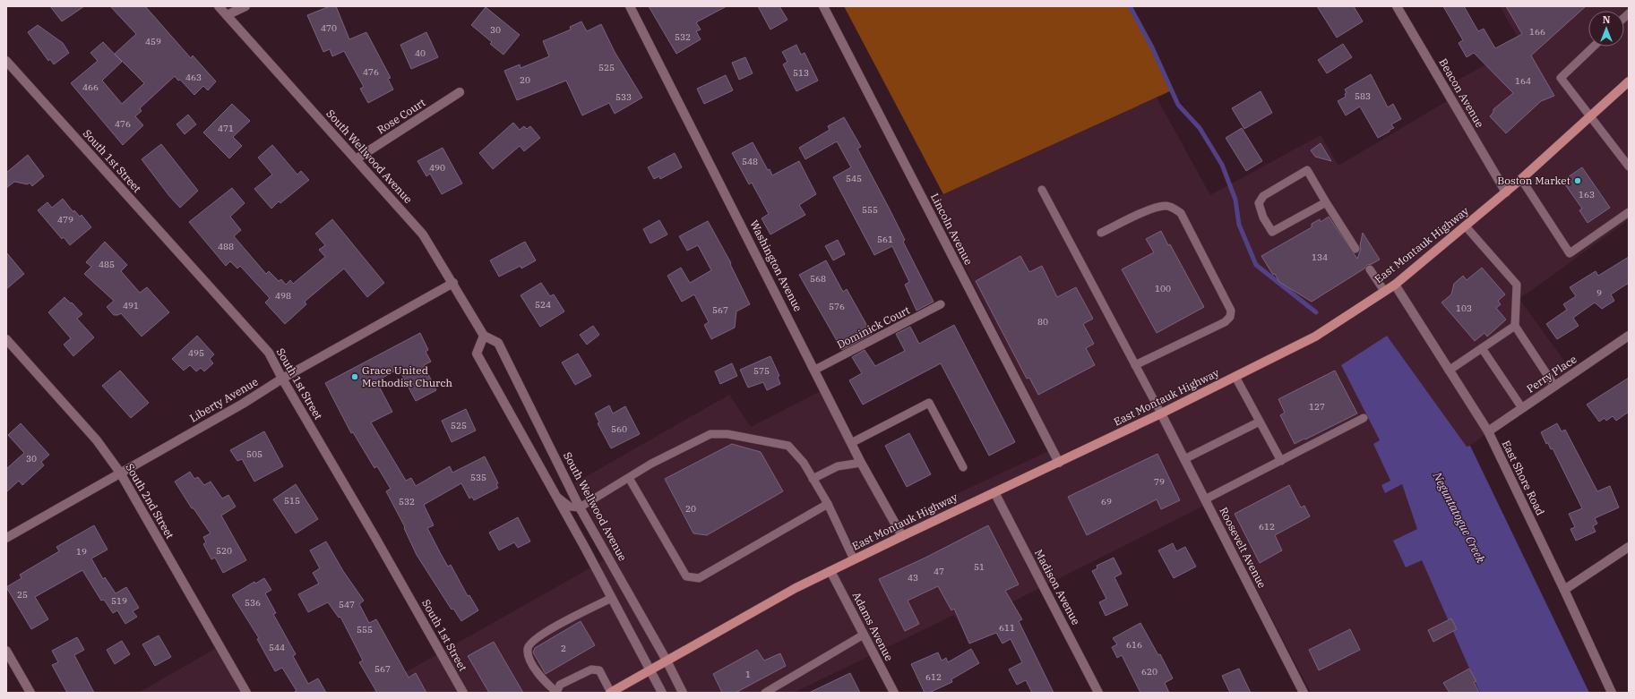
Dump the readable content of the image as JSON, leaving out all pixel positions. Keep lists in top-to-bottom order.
{
  "streets": {
    "main road": ["East Montauk Highway"],
    "street": [
      "Beacon Avenue",
      "Rose Court",
      "South Wellwood Avenue",
      "South 1st Street",
      "Lincoln Avenue",
      "Washington Avenue",
      "Perry Place",
      "Liberty Avenue",
      "East Shore Road",
      "South 2nd Street",
      "Roosevelt Avenue",
      "Madison Avenue",
      "Adams Avenue"
    ],
    "lane": ["Dominick Court"]
  },
  "crossings": [
    ["Beacon Avenue", "East Montauk Highway"],
    ["Rose Court", "South Wellwood Avenue"],
    ["South Wellwood Avenue", "East Montauk Highway"],
    ["South Wellwood Avenue", "Liberty Avenue"],
    ["South 1st Street", "Liberty Avenue"],
    ["Lincoln Avenue", "East Montauk Highway"],
    ["East Montauk Highway", "Washington Avenue"],
    ["East Montauk Highway", "East Shore Road"],
    ["East Montauk Highway", "Roosevelt Avenue"],
    ["East Montauk Highway", "Madison Avenue"],
    ["East Montauk Highway", "Adams Avenue"],
    ["Washington Avenue", "Dominick Court"],
    ["Perry Place", "East Shore Road"],
    ["Liberty Avenue", "South 2nd Street"]
  ],
  "water": ["Neguntatogue Creek"],
  "places": ["Boston Market", "Grace United Methodist Church"],
  "house_numbers": [
    "470",
    "30",
    "166",
    "532",
    "459",
    "40",
    "525",
    "476",
    "513",
    "463",
    "20",
    "164",
    "466",
    "583",
    "533",
    "476",
    "471",
    "548",
    "490",
    "545",
    "163",
    "555",
    "479",
    "561",
    "488",
    "134",
    "485",
    "568",
    "100",
    "9",
    "498",
    "524",
    "491",
    "576",
    "103",
    "567",
    "80",
    "495",
    "575",
    "127",
    "525",
    "560",
    "505",
    "30",
    "535",
    "79",
    "515",
    "532",
    "69",
    "20",
    "612",
    "520",
    "19",
    "51",
    "47",
    "43",
    "25",
    "519",
    "536",
    "547",
    "611",
    "555",
    "616",
    "544",
    "2",
    "567",
    "620",
    "1",
    "612"
  ],
  "north": "top"
}
